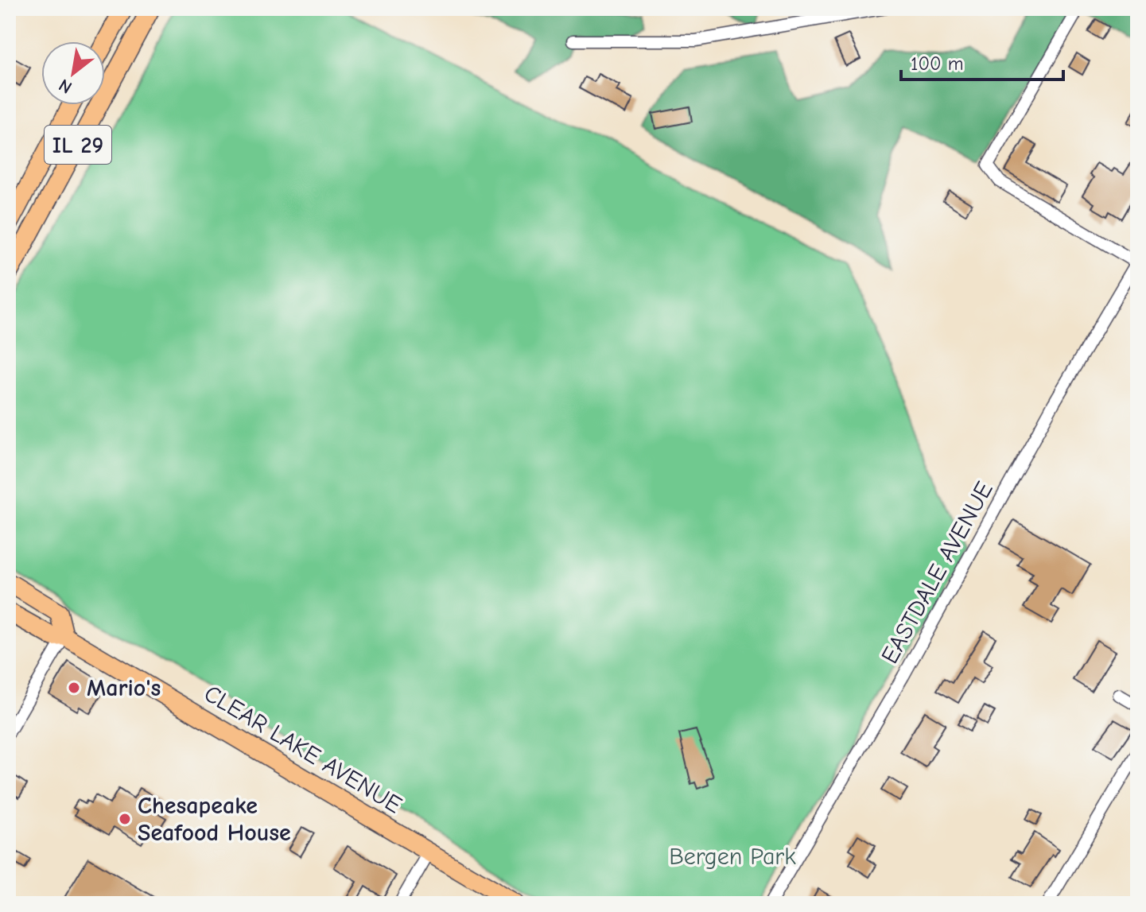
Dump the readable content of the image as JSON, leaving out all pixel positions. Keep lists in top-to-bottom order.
{
  "streets": {
    "main road": ["IL 29", "CLEAR LAKE AVENUE"],
    "street": ["EASTDALE AVENUE"]
  },
  "parks": ["Bergen Park"],
  "places": ["Mario's", "Chesapeake Seafood House"],
  "scale_bar": "100 m",
  "north": "bottom left"
}
